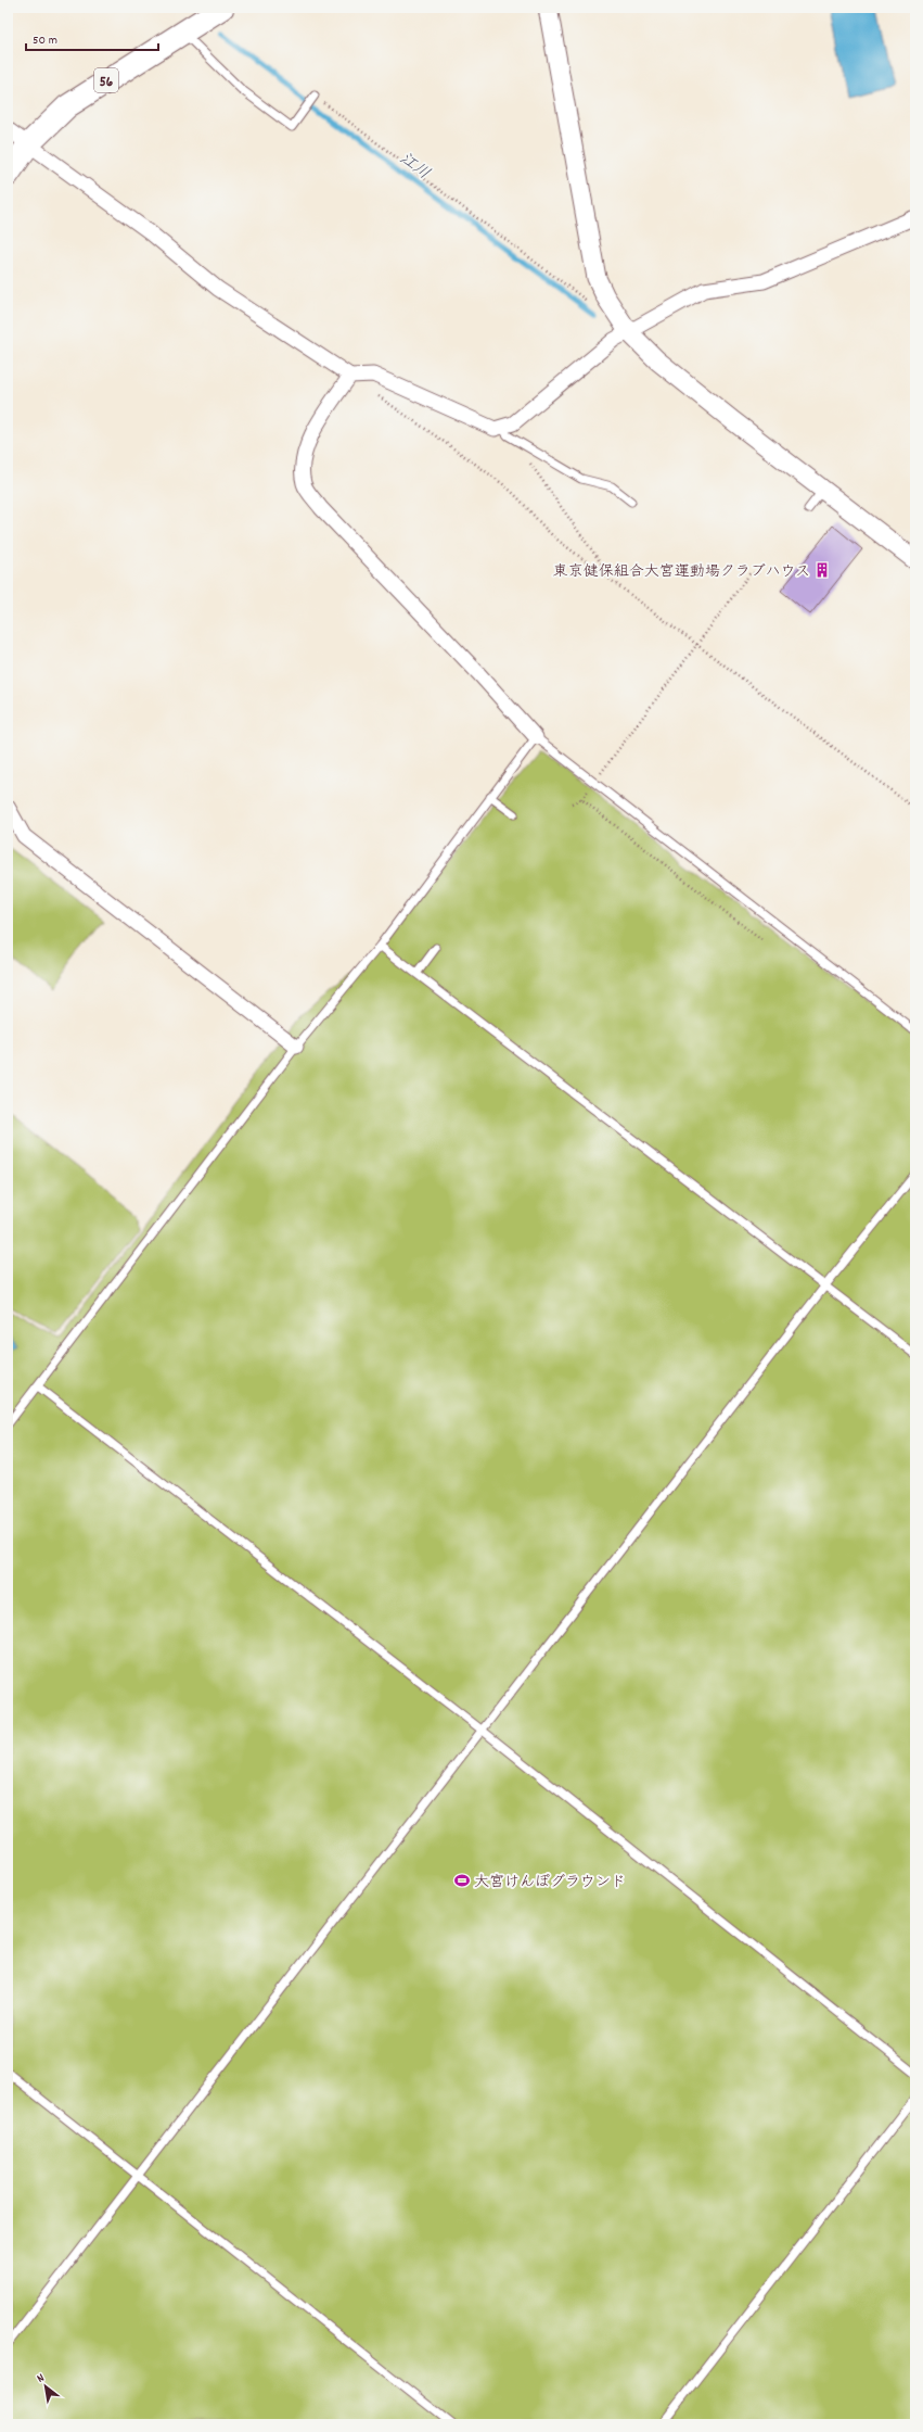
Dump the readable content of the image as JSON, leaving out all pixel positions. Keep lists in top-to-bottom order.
{
  "streets": {
    "main road": ["56"]
  },
  "water": ["江川"],
  "places": {
    "building": ["東京健保組合大宮運動場クラブハウス"],
    "sports": ["大宮けんぽグラウンド"]
  },
  "scale_bar": "50 m",
  "north": "top left"
}
